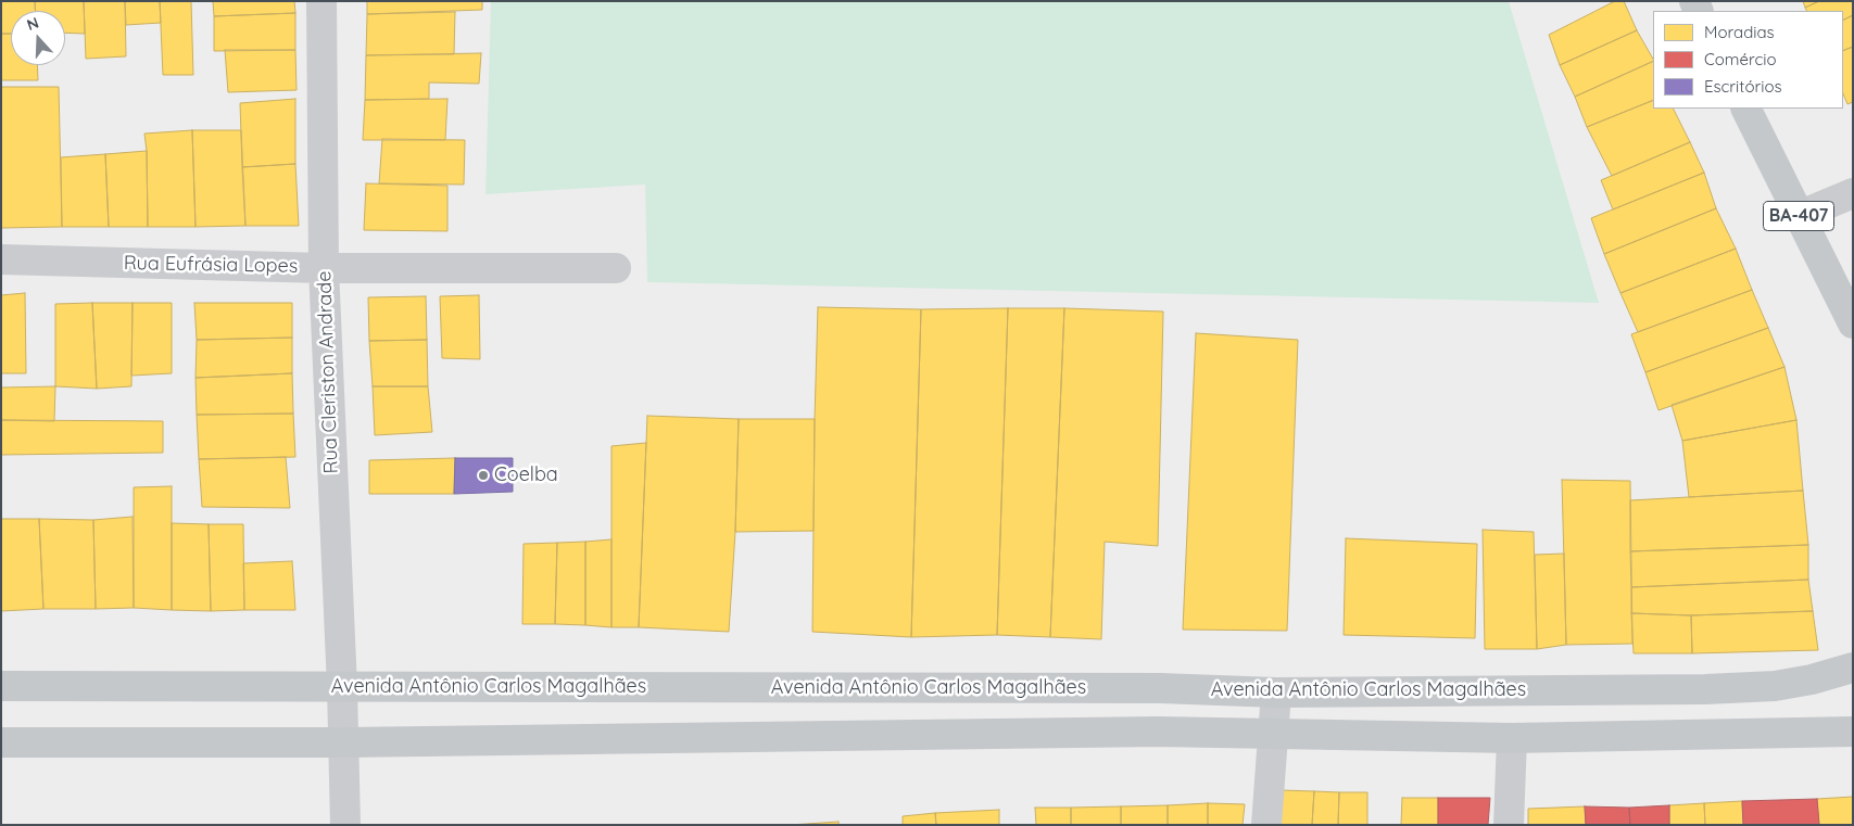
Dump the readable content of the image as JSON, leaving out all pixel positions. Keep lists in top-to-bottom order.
{
  "streets": {
    "main road": ["BA-407", "Avenida Antônio Carlos Magalhães"],
    "street": ["Rua Eufrásia Lopes", "Rua Cleriston Andrade"]
  },
  "crossings": [
    ["Rua Eufrásia Lopes", "Rua Cleriston Andrade"],
    ["Rua Cleriston Andrade", "Avenida Antônio Carlos Magalhães"]
  ],
  "places": ["Coelba"],
  "legend": ["Moradias", "Comércio", "Escritórios"],
  "north": "top"
}
